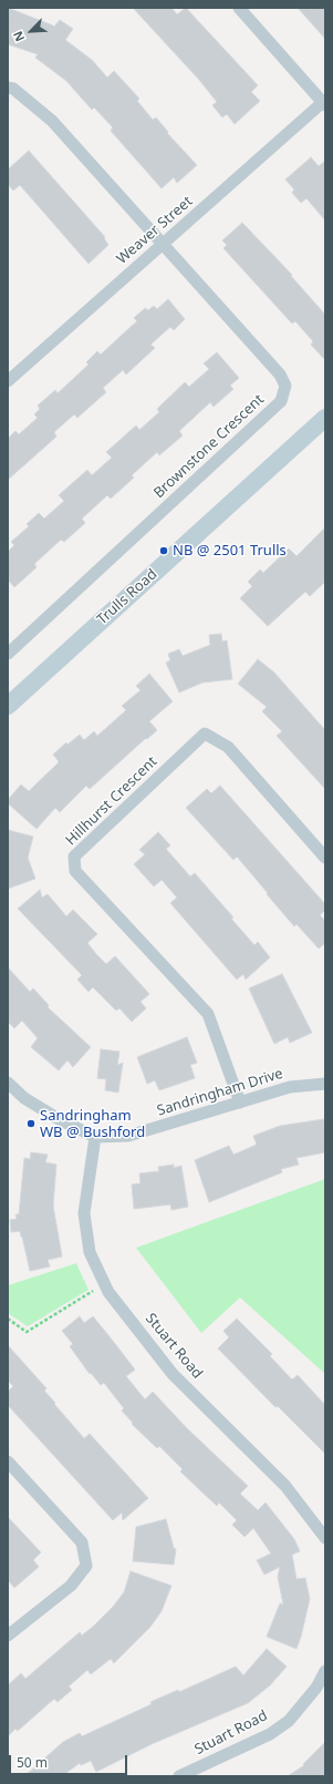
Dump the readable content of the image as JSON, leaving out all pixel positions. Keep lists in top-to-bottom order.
{
  "streets": {
    "street": [
      "Weaver Street",
      "Brownstone Crescent",
      "Trulls Road",
      "Hillhurst Crescent",
      "Sandringham Drive",
      "Stuart Road"
    ]
  },
  "crossings": [
    ["Weaver Street", "Brownstone Crescent"],
    ["Hillhurst Crescent", "Sandringham Drive"],
    ["Sandringham Drive", "Stuart Road"]
  ],
  "places": ["NB @ 2501 Trulls", "Sandringham WB @ Bushford"],
  "scale_bar": "50 m",
  "north": "bottom left"
}
